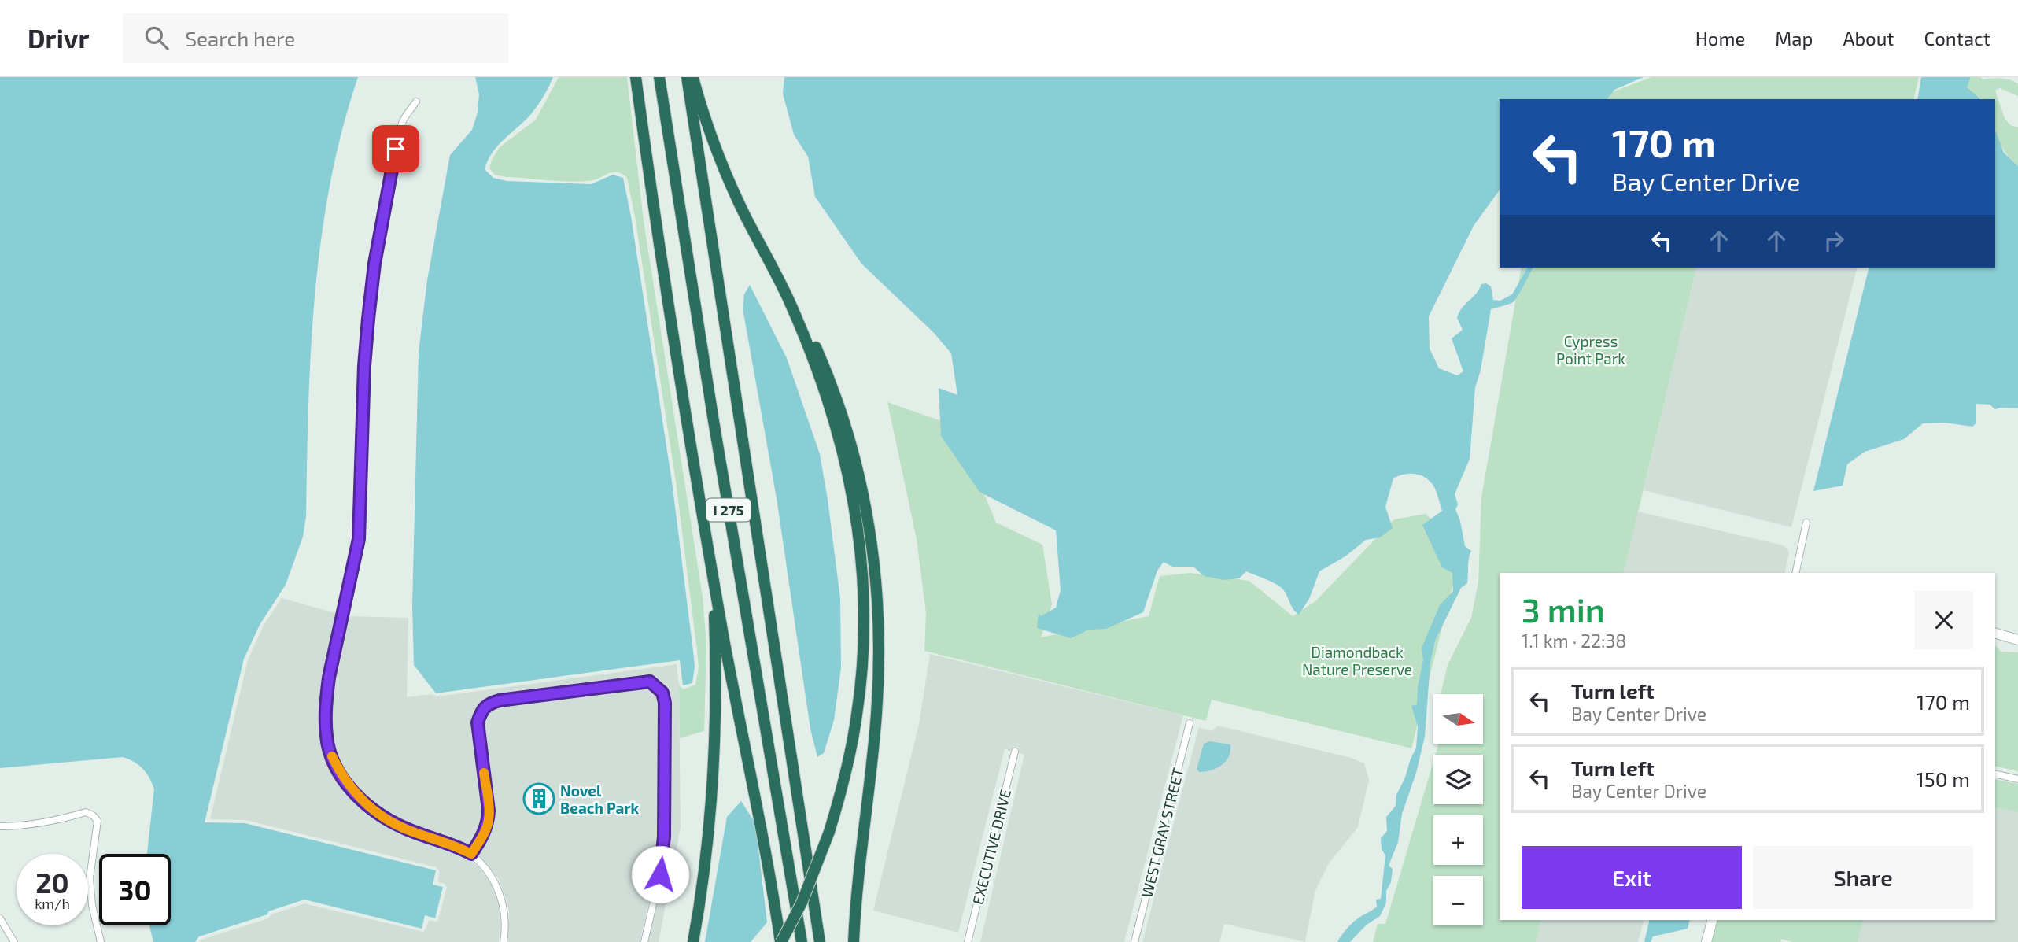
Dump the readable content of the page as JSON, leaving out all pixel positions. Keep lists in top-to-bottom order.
{
  "streets": {
    "highway": ["I 275"],
    "street": ["WEST GRAY STREET", "EXECUTIVE DRIVE"]
  },
  "parks": ["Cypress Point Park", "Diamondback Nature Preserve"],
  "places": {
    "building": ["Novel Beach Park"]
  },
  "north": "right",
  "page": {
    "header": "Drivr",
    "search": "Search here",
    "nav": [
      "Home",
      "Map",
      "About",
      "Contact"
    ],
    "turn": ["170 m", "Bay Center Drive"],
    "heading": ["3 min", "1.1 km · 22:38"],
    "list": [
      {
        "name": "Turn left",
        "note": "Bay Center Drive",
        "value": "170 m"
      },
      {
        "name": "Turn left",
        "note": "Bay Center Drive",
        "value": "150 m"
      }
    ],
    "map_buttons": ["+", "−"],
    "buttons": ["Exit", "Share"],
    "speed": "20 km/h",
    "limit": "30"
  }
}
